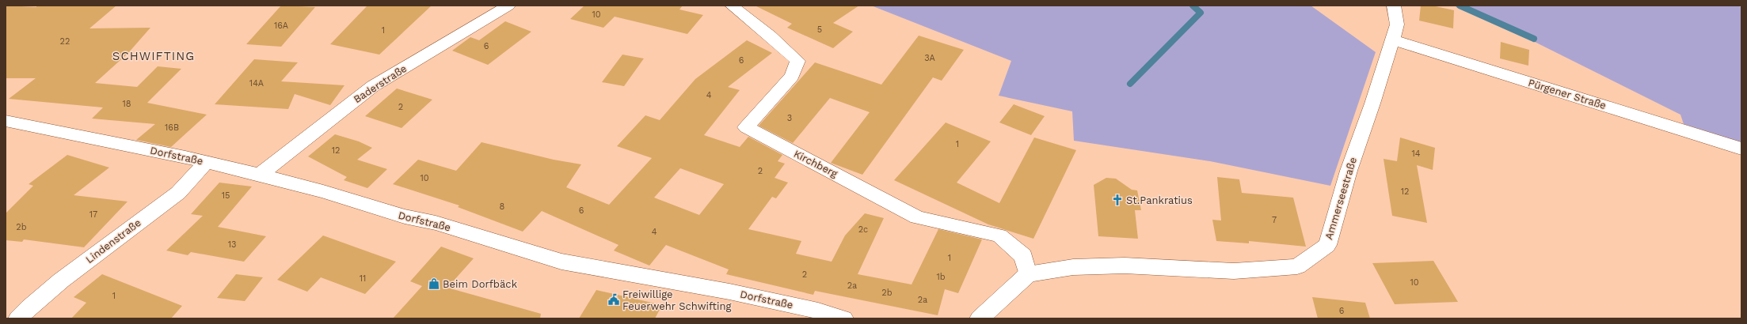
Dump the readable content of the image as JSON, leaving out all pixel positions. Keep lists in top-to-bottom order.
{
  "streets": {
    "street": [
      "Baderstraße",
      "Pürgener Straße",
      "Dorfstraße",
      "Kirchberg",
      "Ammerseestraße",
      "Lindenstraße"
    ]
  },
  "crossings": [
    ["Baderstraße", "Dorfstraße"],
    ["Pürgener Straße", "Ammerseestraße"],
    ["Dorfstraße", "Lindenstraße"],
    ["Kirchberg", "Ammerseestraße"]
  ],
  "districts": ["SCHWIFTING"],
  "places": {
    "church": ["St.Pankratius"],
    "shop": ["Beim Dorfbäck"],
    "public building": ["Freiwillige Feuerwehr Schwifting"]
  },
  "house_numbers": [
    "10",
    "16A",
    "5",
    "1",
    "22",
    "6",
    "3A",
    "6",
    "14A",
    "4",
    "18",
    "2",
    "3",
    "16B",
    "1",
    "12",
    "14",
    "2",
    "10",
    "12",
    "15",
    "8",
    "6",
    "17",
    "7",
    "2b",
    "2c",
    "4",
    "13",
    "1",
    "2",
    "1b",
    "11",
    "10",
    "2a",
    "2b",
    "1",
    "2a",
    "6"
  ]
}
